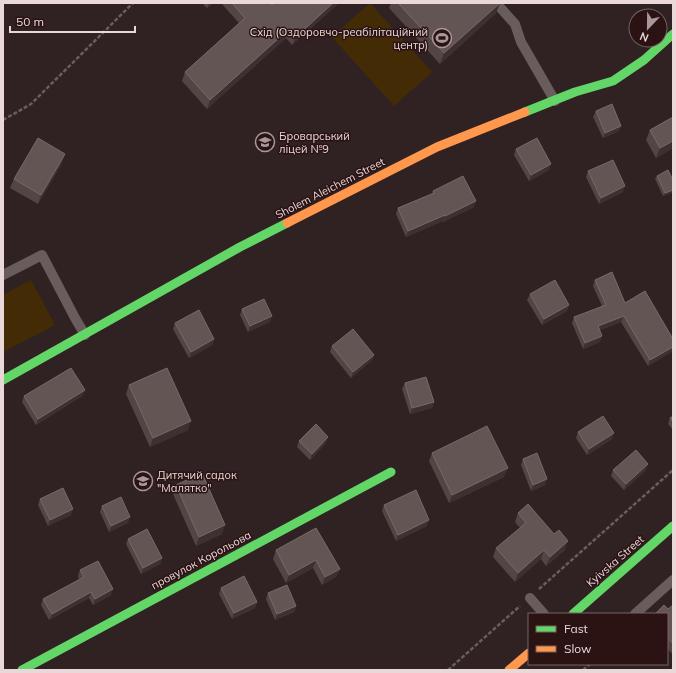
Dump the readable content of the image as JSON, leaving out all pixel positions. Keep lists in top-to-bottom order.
{
  "streets": {
    "street": ["Sholem Aleichem Street", "провулок Корольова", "Kyivska Street"]
  },
  "places": {
    "sports": ["Схід (Оздоровчо-реабілітаційний центр)"],
    "school or university": ["Броварський ліцей №9", "Дитячий садок \"Малятко\""]
  },
  "legend": ["Fast", "Slow"],
  "scale_bar": "50 m",
  "north": "bottom"
}
